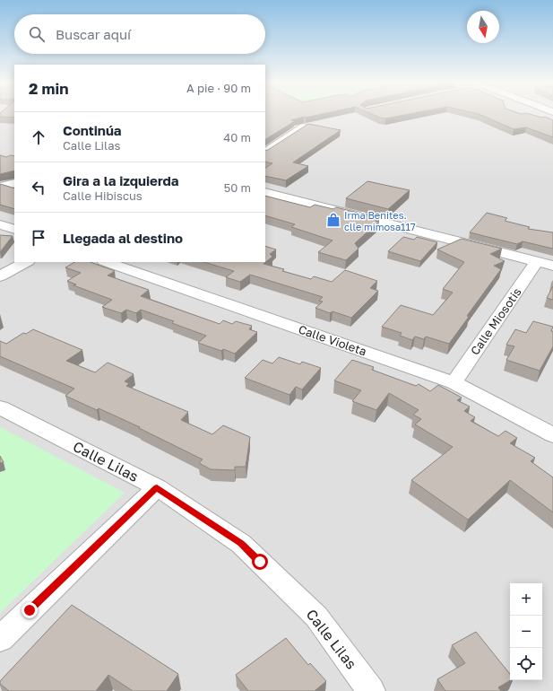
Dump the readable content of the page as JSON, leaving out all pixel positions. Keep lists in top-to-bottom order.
{
  "streets": {
    "street": ["Calle Miosotis", "Calle Violeta", "Calle Lilas"]
  },
  "crossings": [
    ["Calle Miosotis", "Calle Violeta"]
  ],
  "places": {
    "shop": ["Irma Benites. clle mimosa117"]
  },
  "north": "bottom",
  "page": {
    "search": "Buscar aquí",
    "heading": ["2 min", "A pie · 90 m"],
    "list": [
      ["Continúa", "Calle Lilas", "40 m"],
      ["Gira a la izquierda", "Calle Hibiscus", "50 m"],
      "Llegada al destino"
    ],
    "map_buttons": ["+", "−"]
  }
}
